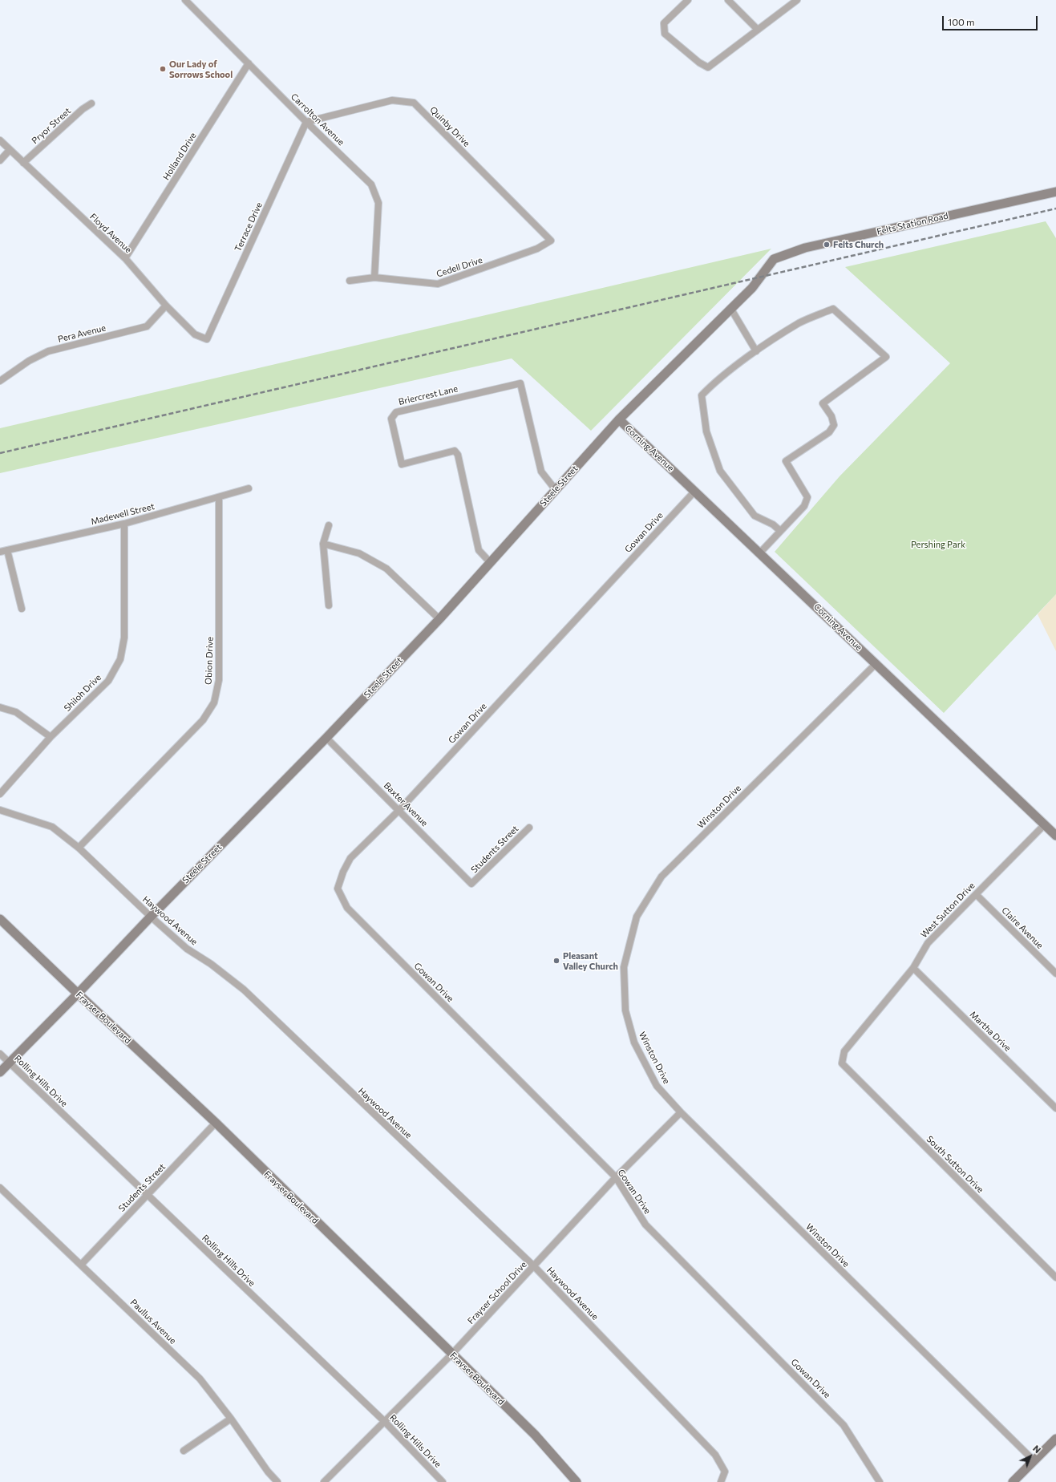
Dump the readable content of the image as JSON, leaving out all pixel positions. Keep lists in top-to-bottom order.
{
  "streets": {
    "street": [
      "Carrolton Avenue",
      "Pryor Street",
      "Quinby Drive",
      "Holland Drive",
      "Felts Station Road",
      "Terrace Drive",
      "Floyd Avenue",
      "Cedell Drive",
      "Pera Avenue",
      "Briercrest Lane",
      "Corning Avenue",
      "Steele Street",
      "Madewell Street",
      "Gowan Drive",
      "Obion Drive",
      "Shiloh Drive",
      "Baxter Avenue",
      "Winston Drive",
      "Students Street",
      "West Sutton Drive",
      "Haywood Avenue",
      "Claire Avenue",
      "Frayser Boulevard",
      "Martha Drive",
      "Rolling Hills Drive",
      "South Sutton Drive",
      "Frayser School Drive",
      "Paullus Avenue"
    ]
  },
  "crossings": [
    ["Carrolton Avenue", "Quinby Drive"],
    ["Carrolton Avenue", "Holland Drive"],
    ["Carrolton Avenue", "Terrace Drive"],
    ["Carrolton Avenue", "Cedell Drive"],
    ["Pryor Street", "Floyd Avenue"],
    ["Quinby Drive", "Terrace Drive"],
    ["Quinby Drive", "Cedell Drive"],
    ["Holland Drive", "Floyd Avenue"],
    ["Felts Station Road", "Steele Street"],
    ["Terrace Drive", "Floyd Avenue"],
    ["Floyd Avenue", "Pera Avenue"],
    ["Briercrest Lane", "Steele Street"],
    ["Corning Avenue", "Steele Street"],
    ["Corning Avenue", "Gowan Drive"],
    ["Corning Avenue", "Winston Drive"],
    ["Corning Avenue", "West Sutton Drive"],
    ["Steele Street", "Baxter Avenue"],
    ["Steele Street", "Haywood Avenue"],
    ["Steele Street", "Frayser Boulevard"],
    ["Steele Street", "Rolling Hills Drive"],
    ["Madewell Street", "Obion Drive"],
    ["Madewell Street", "Shiloh Drive"],
    ["Gowan Drive", "Baxter Avenue"],
    ["Gowan Drive", "Frayser School Drive"],
    ["Obion Drive", "Haywood Avenue"],
    ["Baxter Avenue", "Students Street"],
    ["Winston Drive", "Frayser School Drive"],
    ["Students Street", "Frayser Boulevard"],
    ["Students Street", "Rolling Hills Drive"],
    ["Students Street", "Paullus Avenue"],
    ["West Sutton Drive", "Claire Avenue"],
    ["West Sutton Drive", "Martha Drive"],
    ["West Sutton Drive", "South Sutton Drive"],
    ["Haywood Avenue", "Frayser School Drive"],
    ["Frayser Boulevard", "Frayser School Drive"],
    ["Rolling Hills Drive", "Frayser School Drive"]
  ],
  "parks": ["Pershing Park"],
  "places": ["Our Lady of Sorrows School", "Felts Church", "Pleasant Valley Church"],
  "scale_bar": "100 m",
  "north": "top right"
}
